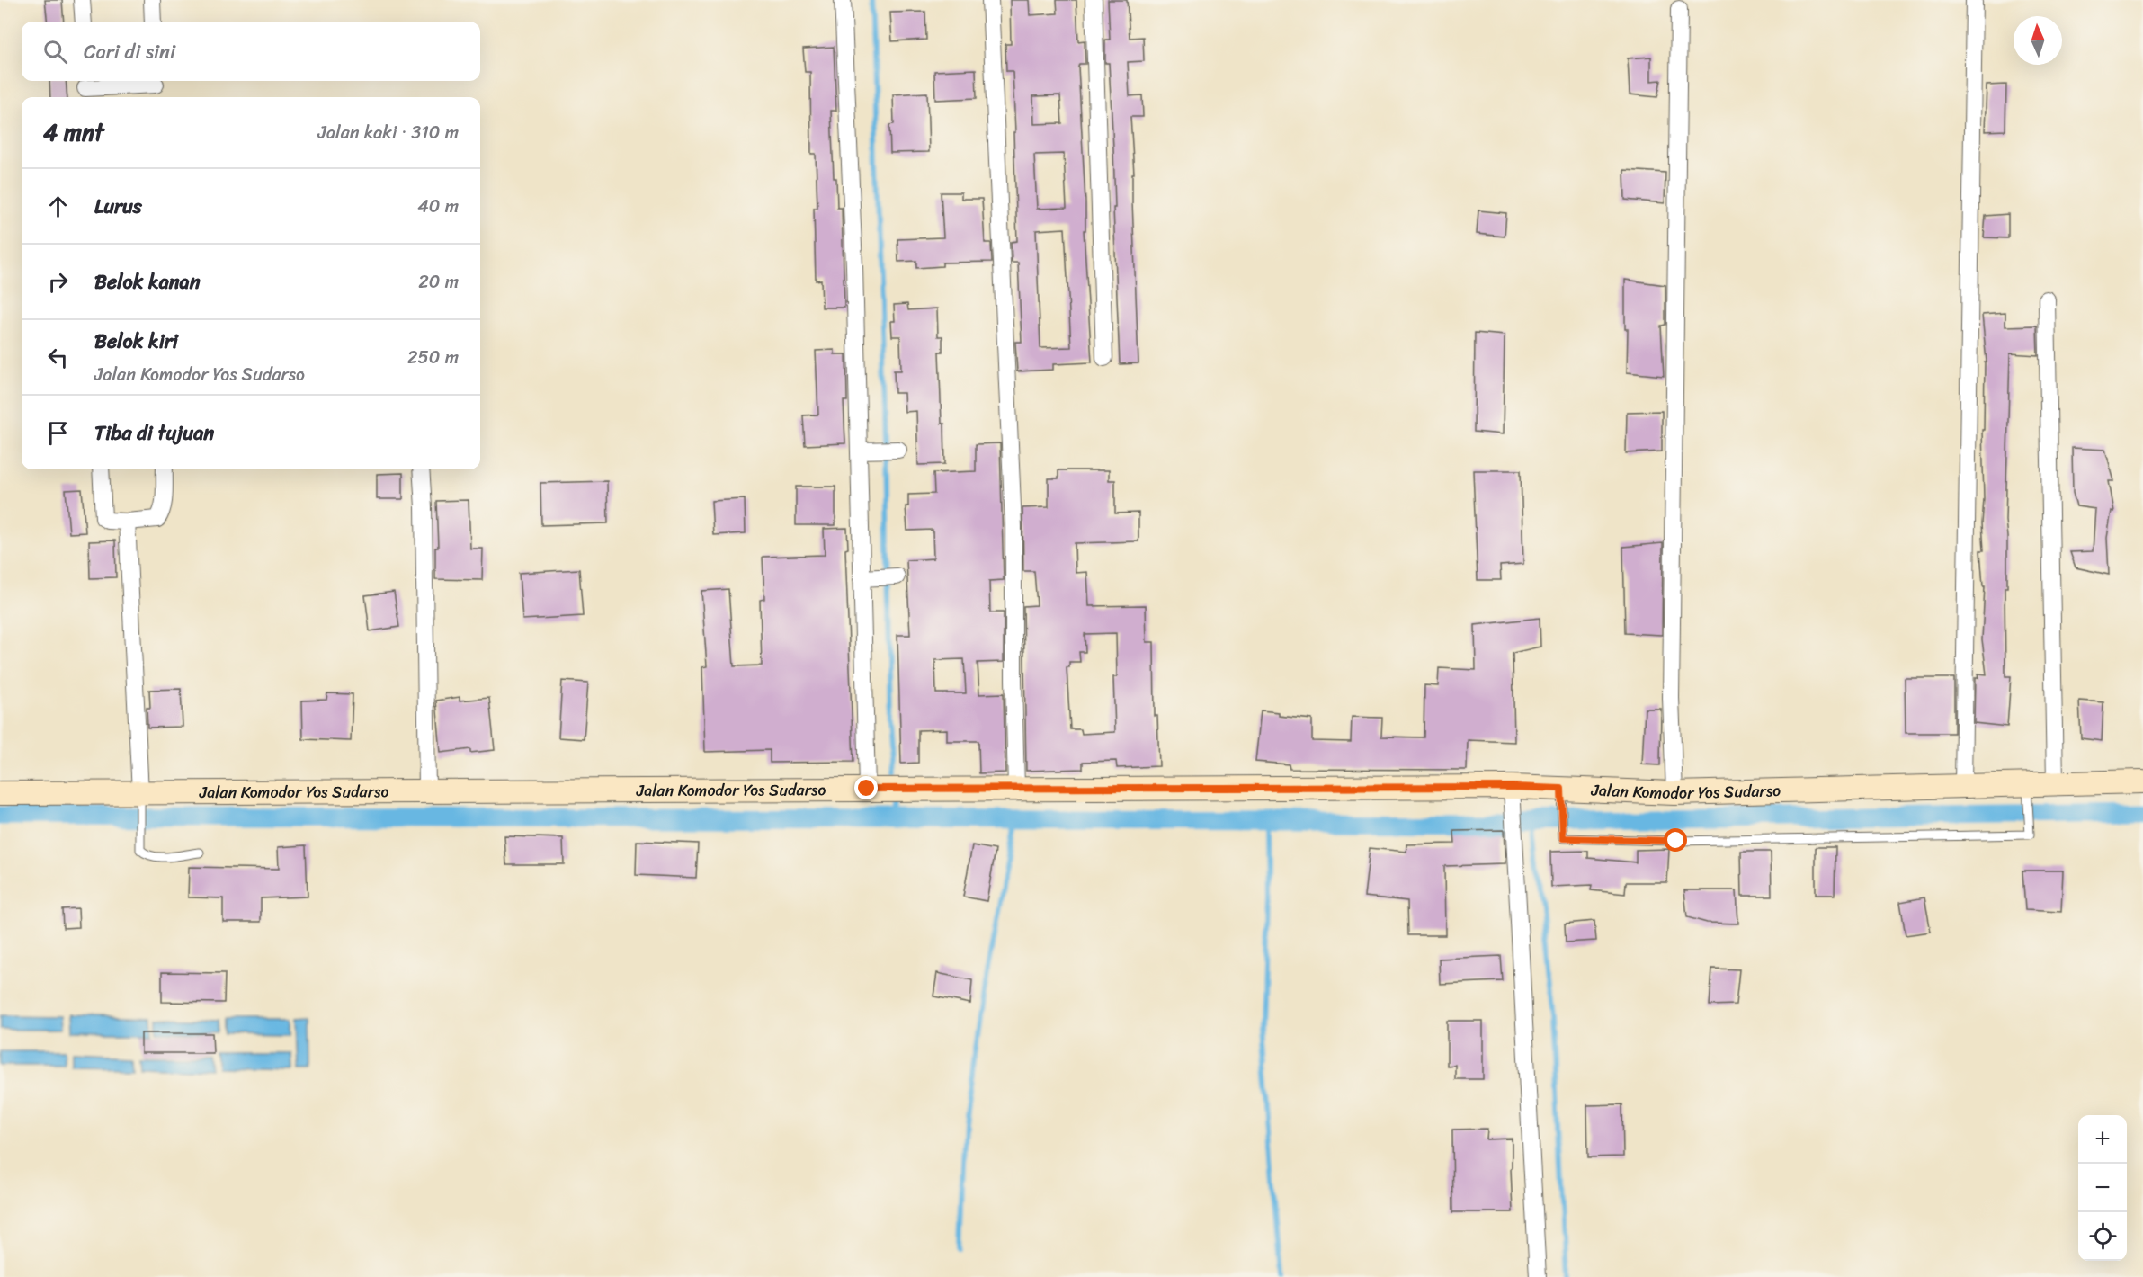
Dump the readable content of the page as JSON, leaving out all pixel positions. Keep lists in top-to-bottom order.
{
  "streets": {
    "street": ["Jalan Komodor Yos Sudarso"]
  },
  "north": "top",
  "page": {
    "search": "Cari di sini",
    "heading": ["4 mnt", "Jalan kaki · 310 m"],
    "list": [
      ["Lurus", "40 m"],
      ["Belok kanan", "20 m"],
      ["Belok kiri", "Jalan Komodor Yos Sudarso", "250 m"],
      "Tiba di tujuan"
    ],
    "map_buttons": ["+", "−"]
  }
}
